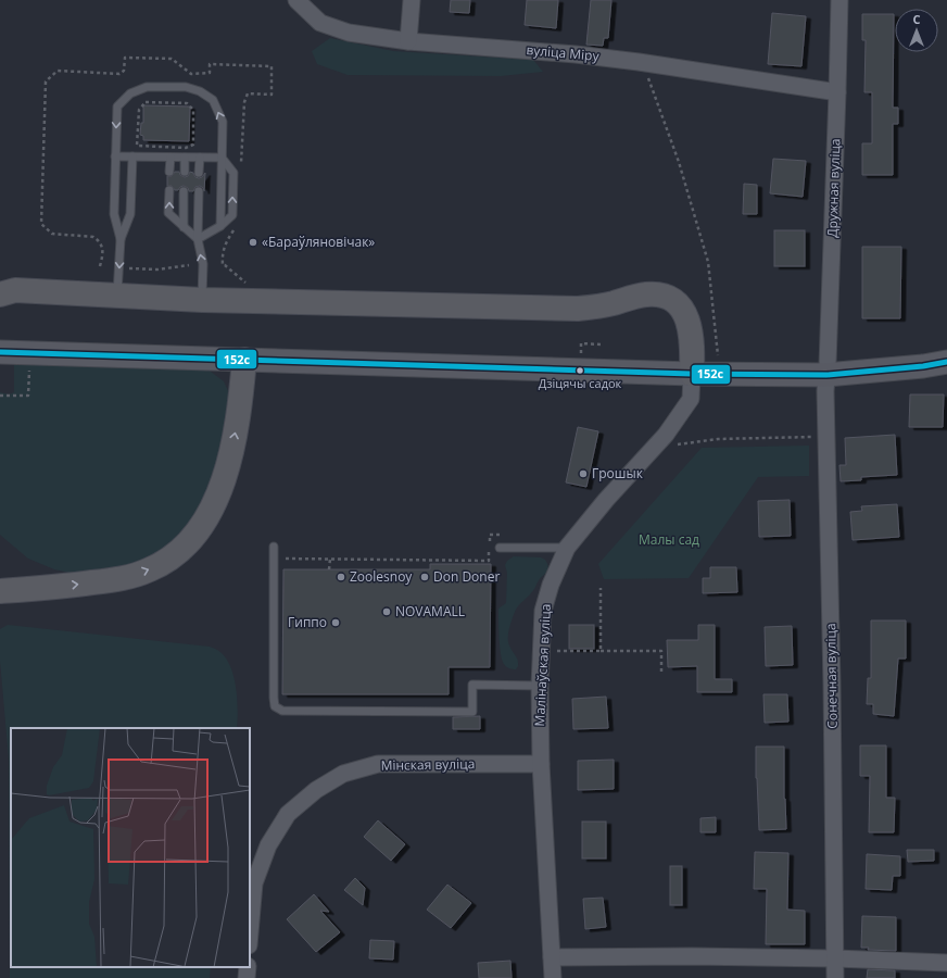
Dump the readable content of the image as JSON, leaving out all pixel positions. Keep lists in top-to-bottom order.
{
  "streets": {
    "street": [
      "вуліца Міру",
      "Дружная вуліца",
      "Малінаўская вуліца",
      "Сонечная вуліца",
      "Мінская вуліца"
    ]
  },
  "crossings": [
    ["вуліца Міру", "Дружная вуліца"],
    ["Дружная вуліца", "Сонечная вуліца"],
    ["Малінаўская вуліца", "Мінская вуліца"]
  ],
  "parks": ["Малы сад"],
  "places": [
    "«Бараўляновічак»",
    "Дзіцячы садок",
    "Грошык",
    "Zoolesnoy",
    "Don Doner",
    "NOVAMALL",
    "Гиппо"
  ],
  "lines": ["transit line 152с"],
  "north": "top"
}
